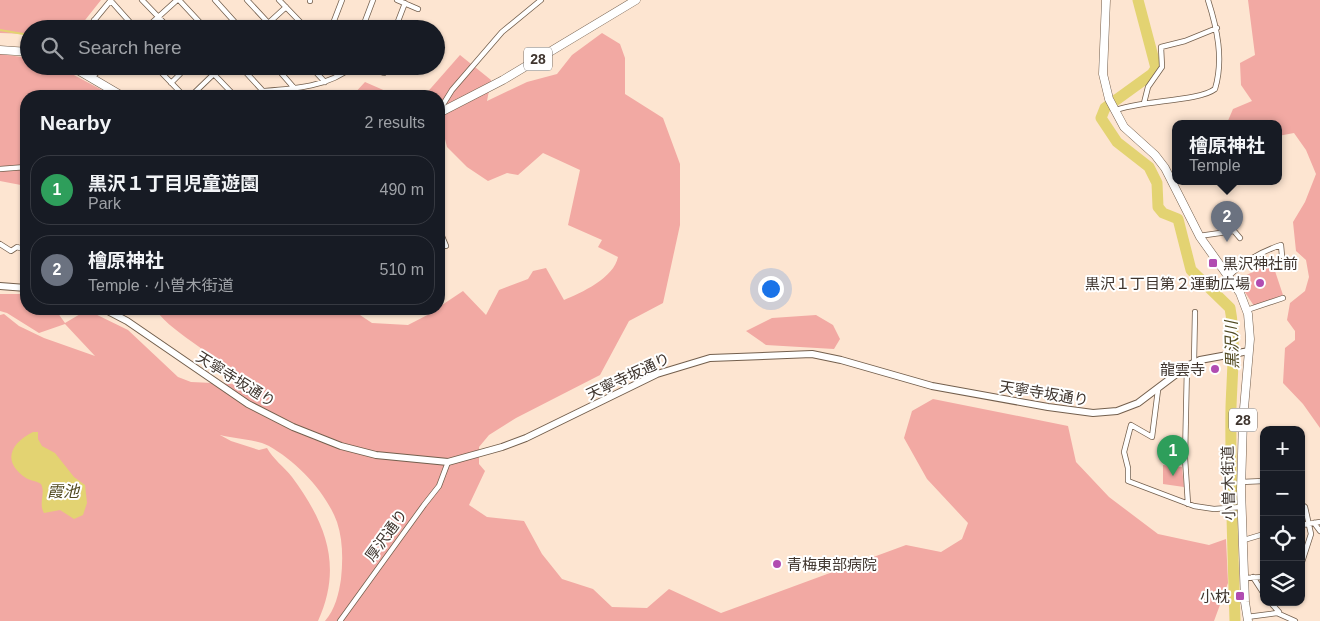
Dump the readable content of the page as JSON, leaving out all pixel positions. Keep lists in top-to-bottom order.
{
  "streets": {
    "main road": ["28", "小曽木街道"],
    "street": ["天寧寺坂通り", "厚沢通り"]
  },
  "crossings": [
    ["天寧寺坂通り", "小曽木街道"],
    ["天寧寺坂通り", "厚沢通り"]
  ],
  "water": ["黒沢川", "霞池"],
  "places": {
    "transit": ["黒沢神社前", "小枕"],
    "other": ["黒沢１丁目第２運動広場", "龍雲寺", "青梅東部病院"]
  },
  "page": {
    "search": "Search here",
    "heading": ["Nearby", "2 results"],
    "popup": ["檜原神社", "Temple"],
    "list": [
      {
        "mark": "1",
        "name": "黒沢１丁目児童遊園",
        "note": "Park",
        "value": "490 m"
      },
      {
        "mark": "2",
        "name": "檜原神社",
        "note": "Temple · 小曽木街道",
        "value": "510 m"
      }
    ],
    "pins": ["2", "1"],
    "map_buttons": ["+", "−"]
  }
}
